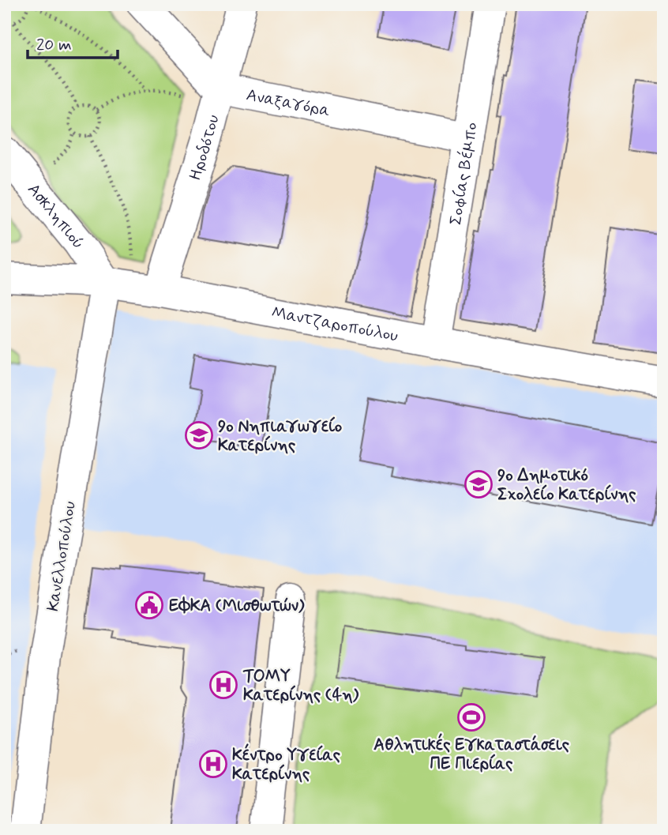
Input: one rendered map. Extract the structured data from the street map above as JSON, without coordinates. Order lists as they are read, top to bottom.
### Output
{
  "streets": {
    "street": [
      "Αναξαγόρα",
      "Ηροδότου",
      "Σοφίας Βέμπο",
      "Ασκληπιού",
      "Μαντζαροπούλου",
      "Κανελλοπούλου"
    ]
  },
  "crossings": [
    ["Αναξαγόρα", "Ηροδότου"],
    ["Αναξαγόρα", "Σοφίας Βέμπο"],
    ["Ηροδότου", "Μαντζαροπούλου"],
    ["Σοφίας Βέμπο", "Μαντζαροπούλου"],
    ["Ασκληπιού", "Μαντζαροπούλου"],
    ["Ασκληπιού", "Κανελλοπούλου"],
    ["Μαντζαροπούλου", "Κανελλοπούλου"]
  ],
  "places": {
    "school or university": ["9ο Νηπιαγωγείο Κατερίνης", "9ο Δημοτικό Σχολείο Κατερίνης"],
    "public building": ["ΕΦΚΑ (Mισθωτών)"],
    "hospital": ["ΤΟΜΥ Κατερίνης (4η)", "Κέντρο Υγείας Κατερίνης"],
    "sports": ["Αθλητικές Εγκαταστάσεις ΠΕ Πιερίας"]
  },
  "scale_bar": "20 m"
}
